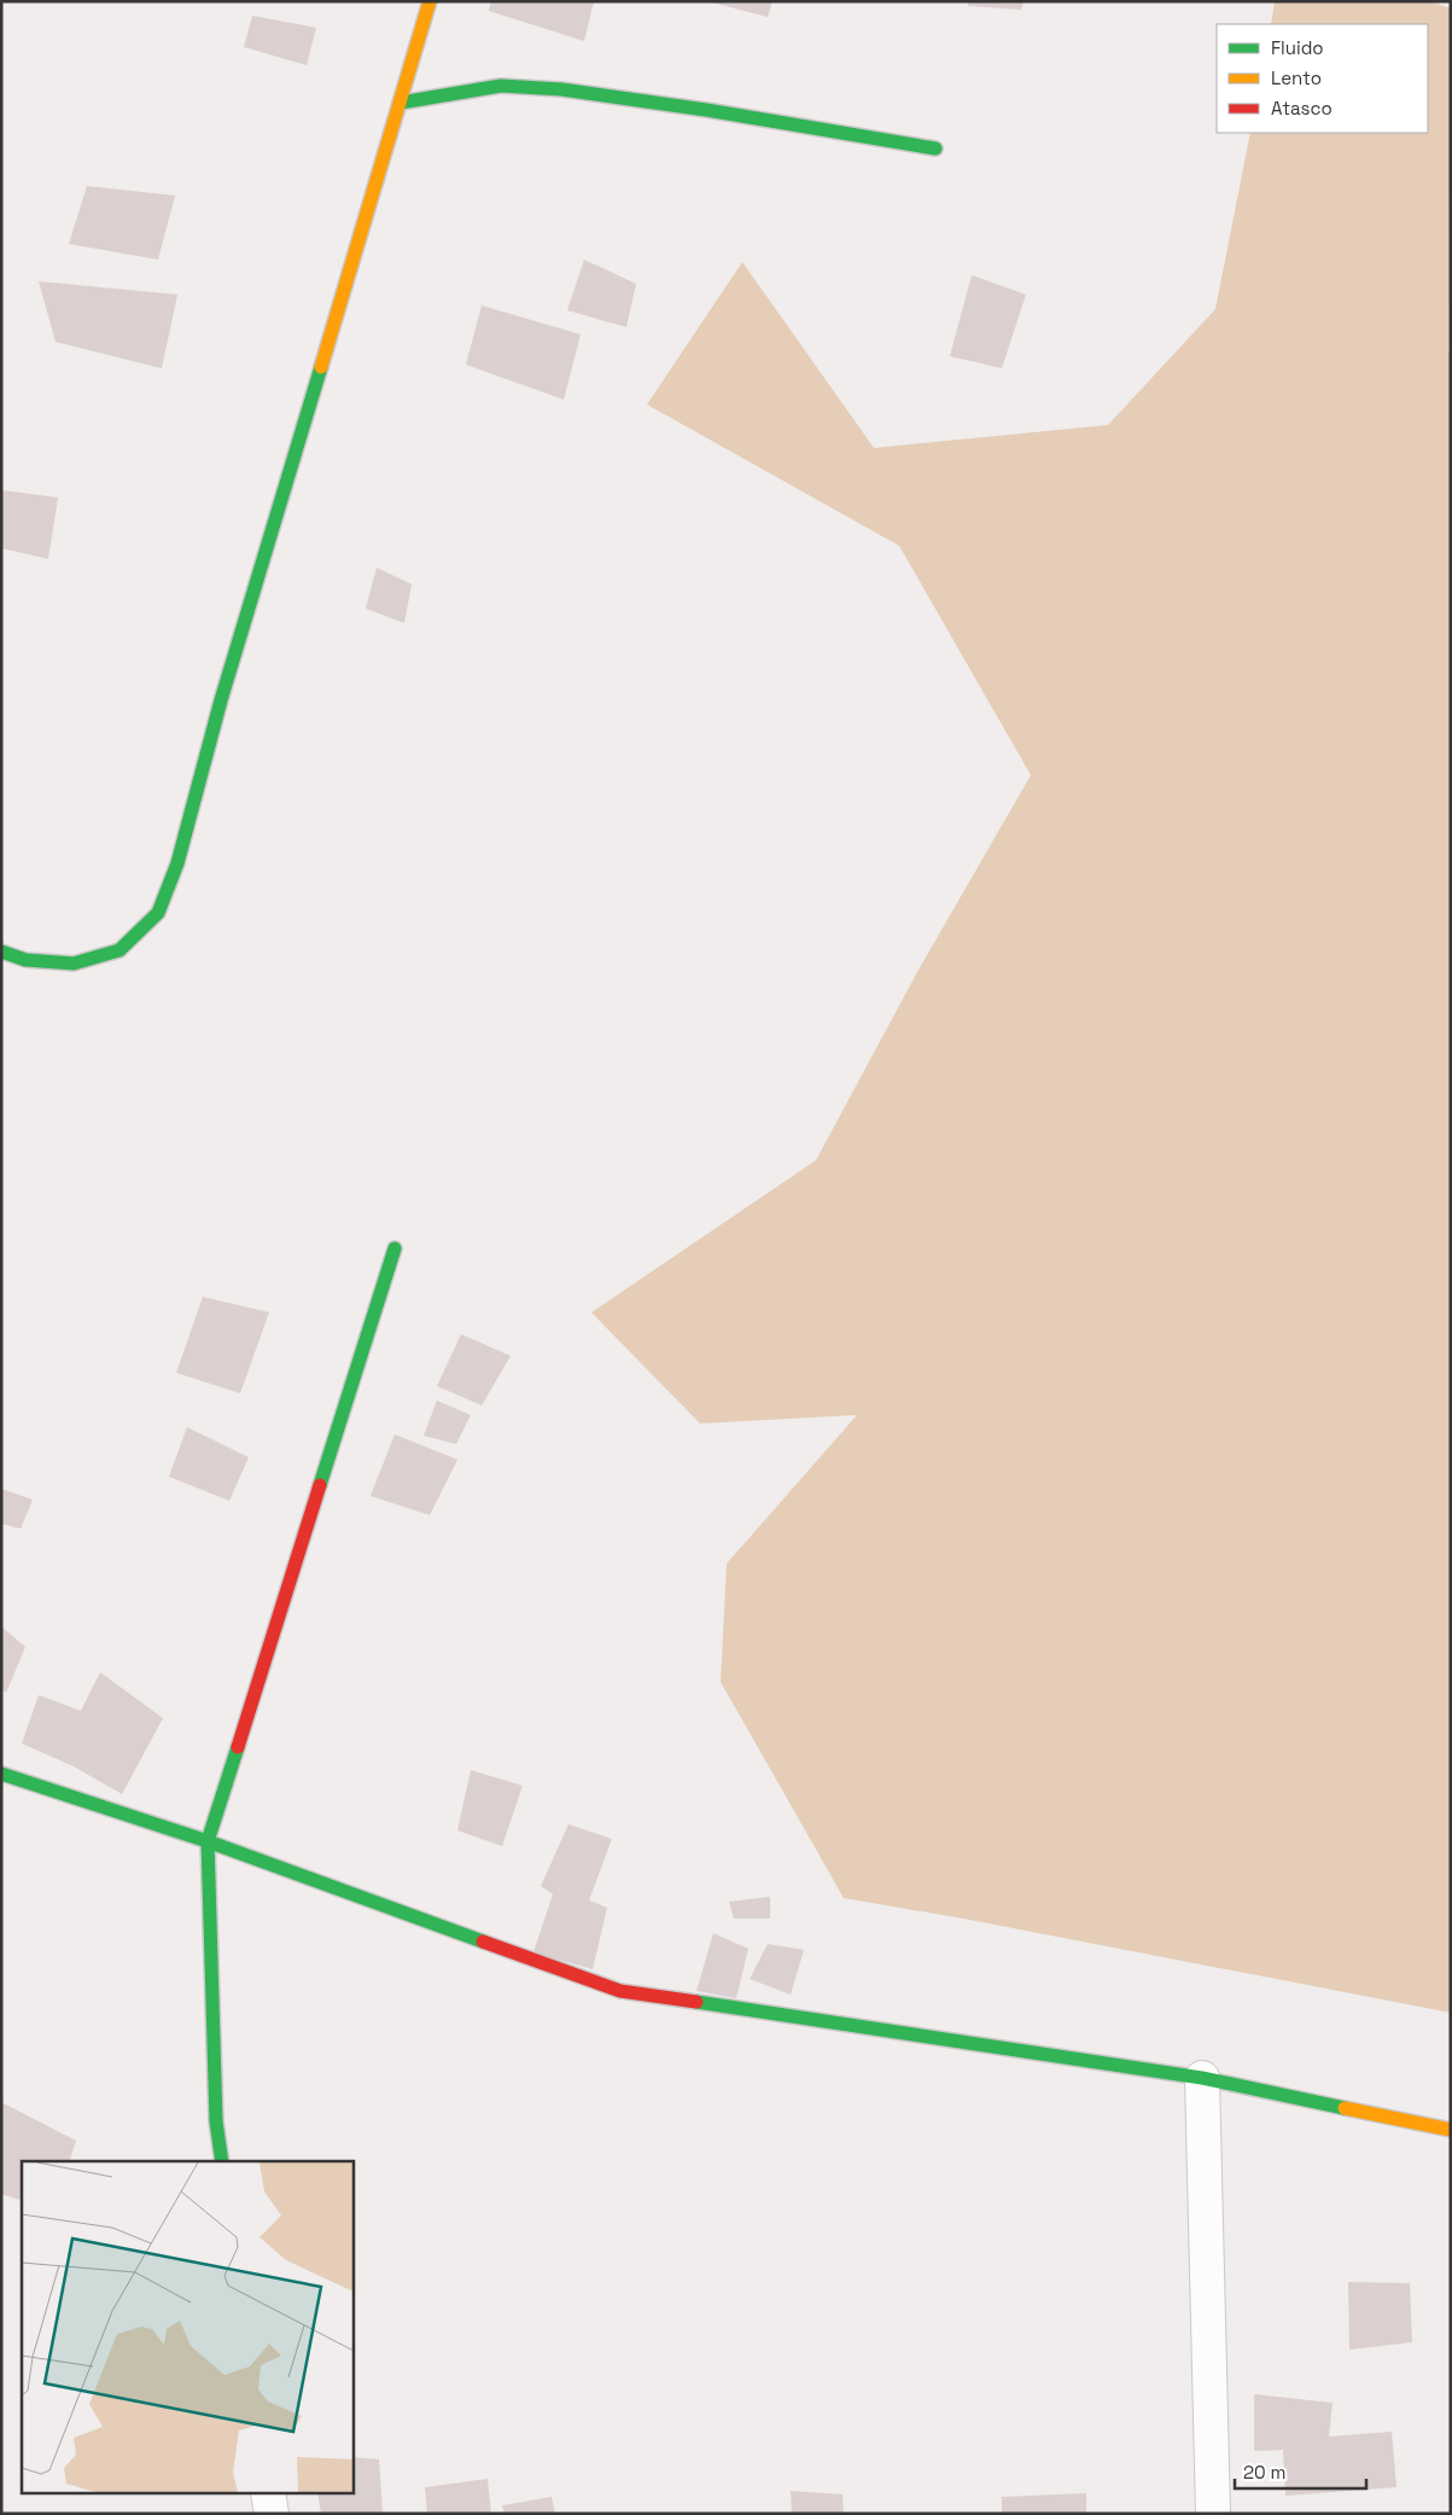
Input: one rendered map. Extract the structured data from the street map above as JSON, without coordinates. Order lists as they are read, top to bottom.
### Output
{
  "legend": ["Fluido", "Lento", "Atasco"],
  "scale_bar": "20 m"
}
